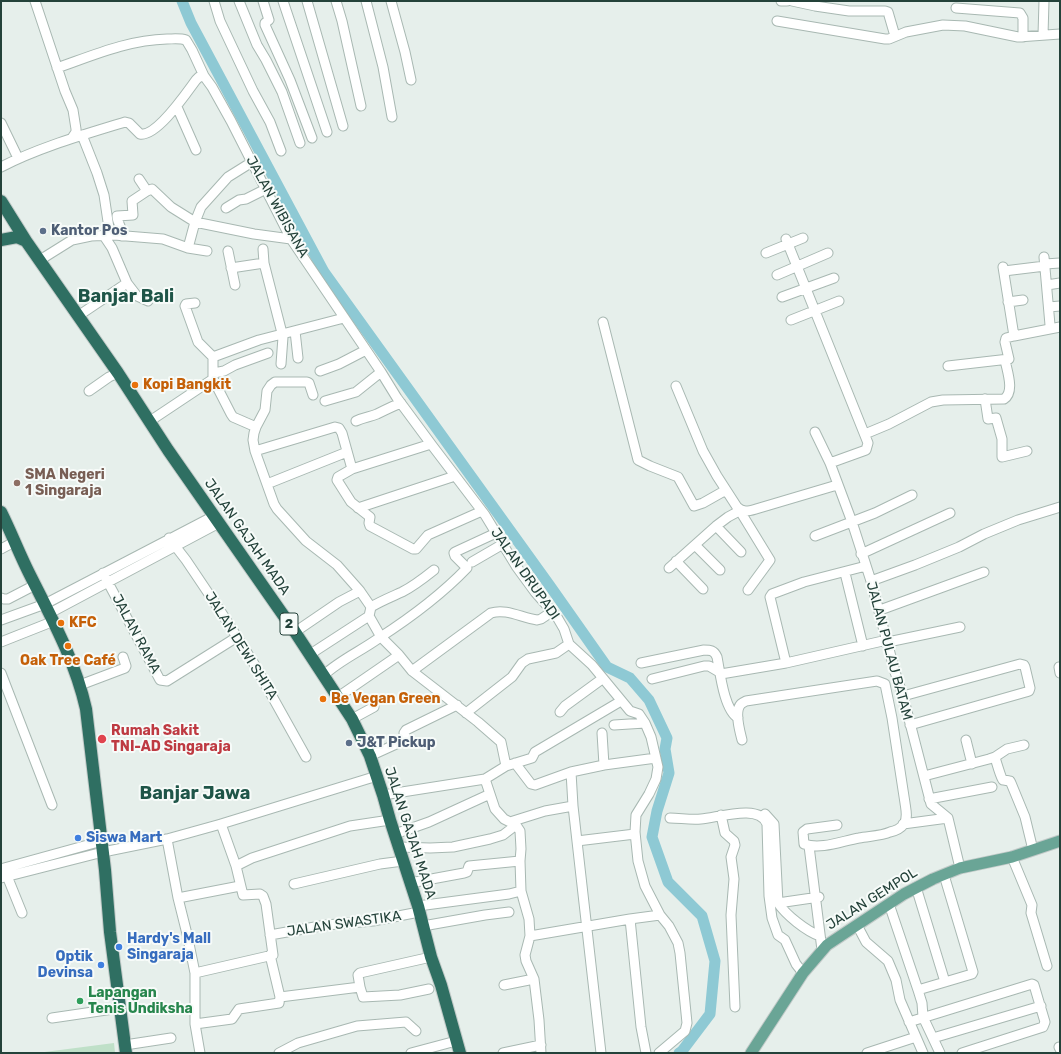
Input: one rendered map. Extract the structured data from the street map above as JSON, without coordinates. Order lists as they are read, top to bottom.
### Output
{
  "streets": {
    "highway": ["JALAN GAJAH MADA", "2"],
    "main road": ["JALAN GEMPOL"],
    "street": [
      "JALAN WIBISANA",
      "JALAN DRUPADI",
      "JALAN RAMA",
      "JALAN DEWI SHITA",
      "JALAN PULAU BATAM",
      "JALAN SWASTIKA"
    ]
  },
  "crossings": [
    ["JALAN WIBISANA", "JALAN DRUPADI"],
    ["JALAN GAJAH MADA", "2"],
    ["JALAN GAJAH MADA", "JALAN SWASTIKA"],
    ["JALAN RAMA", "JALAN DEWI SHITA"]
  ],
  "districts": ["Banjar Bali", "Banjar Jawa"],
  "places": [
    "Kantor Pos",
    "Kopi Bangkit",
    "SMA Negeri 1 Singaraja",
    "KFC",
    "Oak Tree Café",
    "Be Vegan Green",
    "Rumah Sakit TNI-AD Singaraja",
    "J&T Pickup",
    "Siswa Mart",
    "Hardy's Mall Singaraja",
    "Optik Devinsa",
    "Lapangan Tenis Undiksha"
  ]
}
